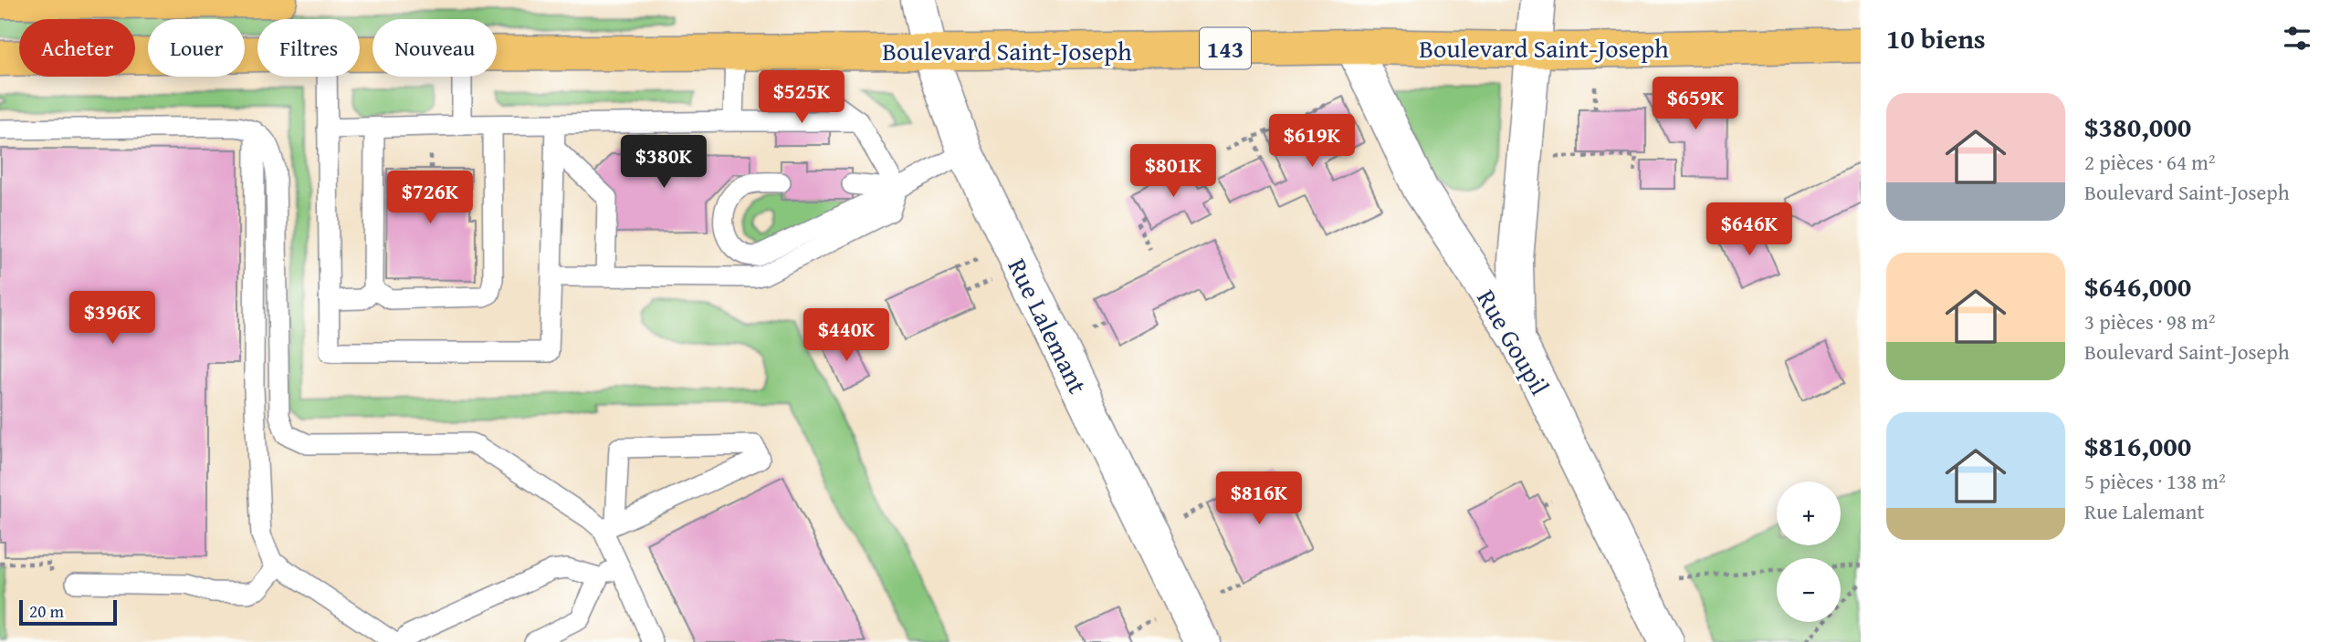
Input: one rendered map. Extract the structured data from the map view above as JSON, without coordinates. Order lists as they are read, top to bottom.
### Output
{
  "streets": {
    "main road": ["Boulevard Saint-Joseph", "143"],
    "street": ["Rue Lalemant", "Rue Goupil"]
  },
  "crossings": [
    ["Boulevard Saint-Joseph", "Rue Lalemant"],
    ["Boulevard Saint-Joseph", "Rue Goupil"]
  ],
  "scale_bar": "20 m",
  "page": {
    "heading": "10 biens",
    "chip": [
      "Acheter",
      "Louer",
      "Filtres",
      "Nouveau"
    ],
    "price": [
      "$525K",
      "$659K",
      "$619K",
      "$380K",
      "$801K",
      "$726K",
      "$646K",
      "$396K",
      "$440K",
      "$816K"
    ],
    "list": [
      {
        "name": "$380,000",
        "note": "2 pièces · 64 m² · Boulevard Saint-Joseph"
      },
      {
        "name": "$646,000",
        "note": "3 pièces · 98 m² · Boulevard Saint-Joseph"
      },
      {
        "name": "$816,000",
        "note": "5 pièces · 138 m² · Rue Lalemant"
      }
    ],
    "map_buttons": ["+", "−"],
    "scale": "20 m"
  }
}
